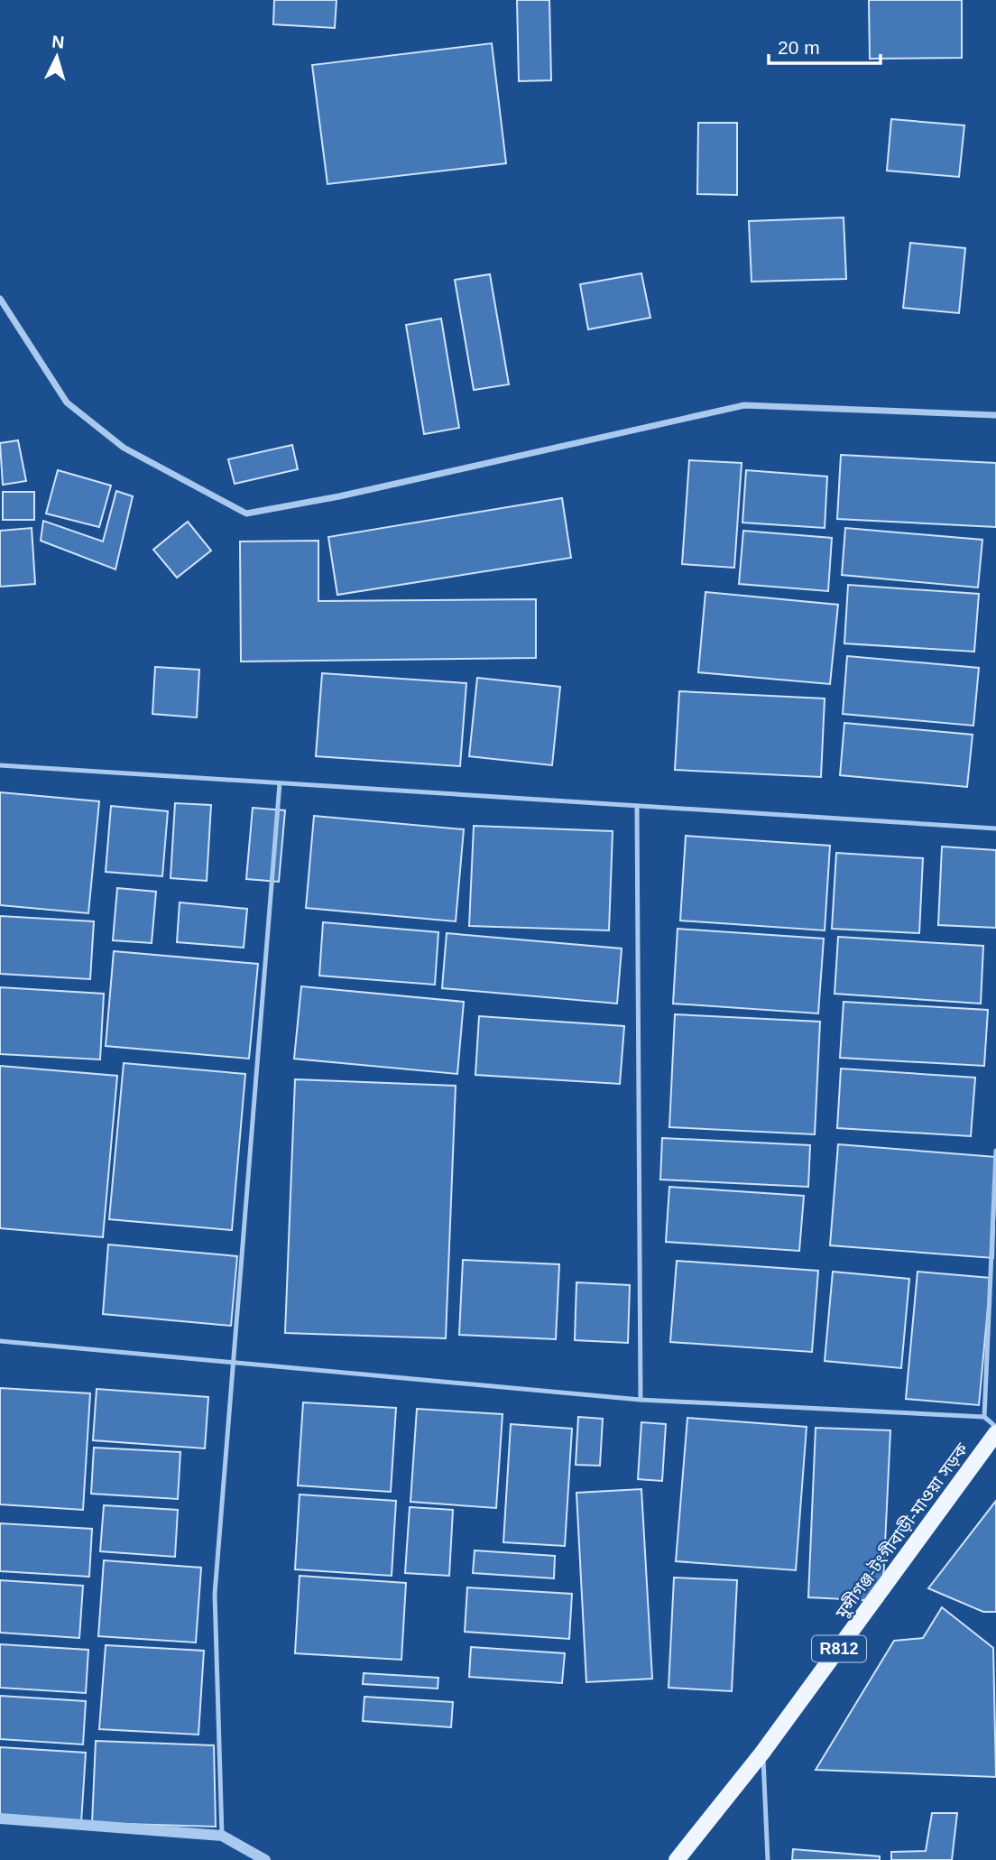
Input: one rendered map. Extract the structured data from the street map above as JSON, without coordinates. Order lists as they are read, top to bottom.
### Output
{
  "streets": {
    "main road": ["মুন্সীগঞ্জ-টংগীবাড়ী-মাওয়া সড়ক", "R812"]
  },
  "scale_bar": "20 m",
  "north": "top"
}
